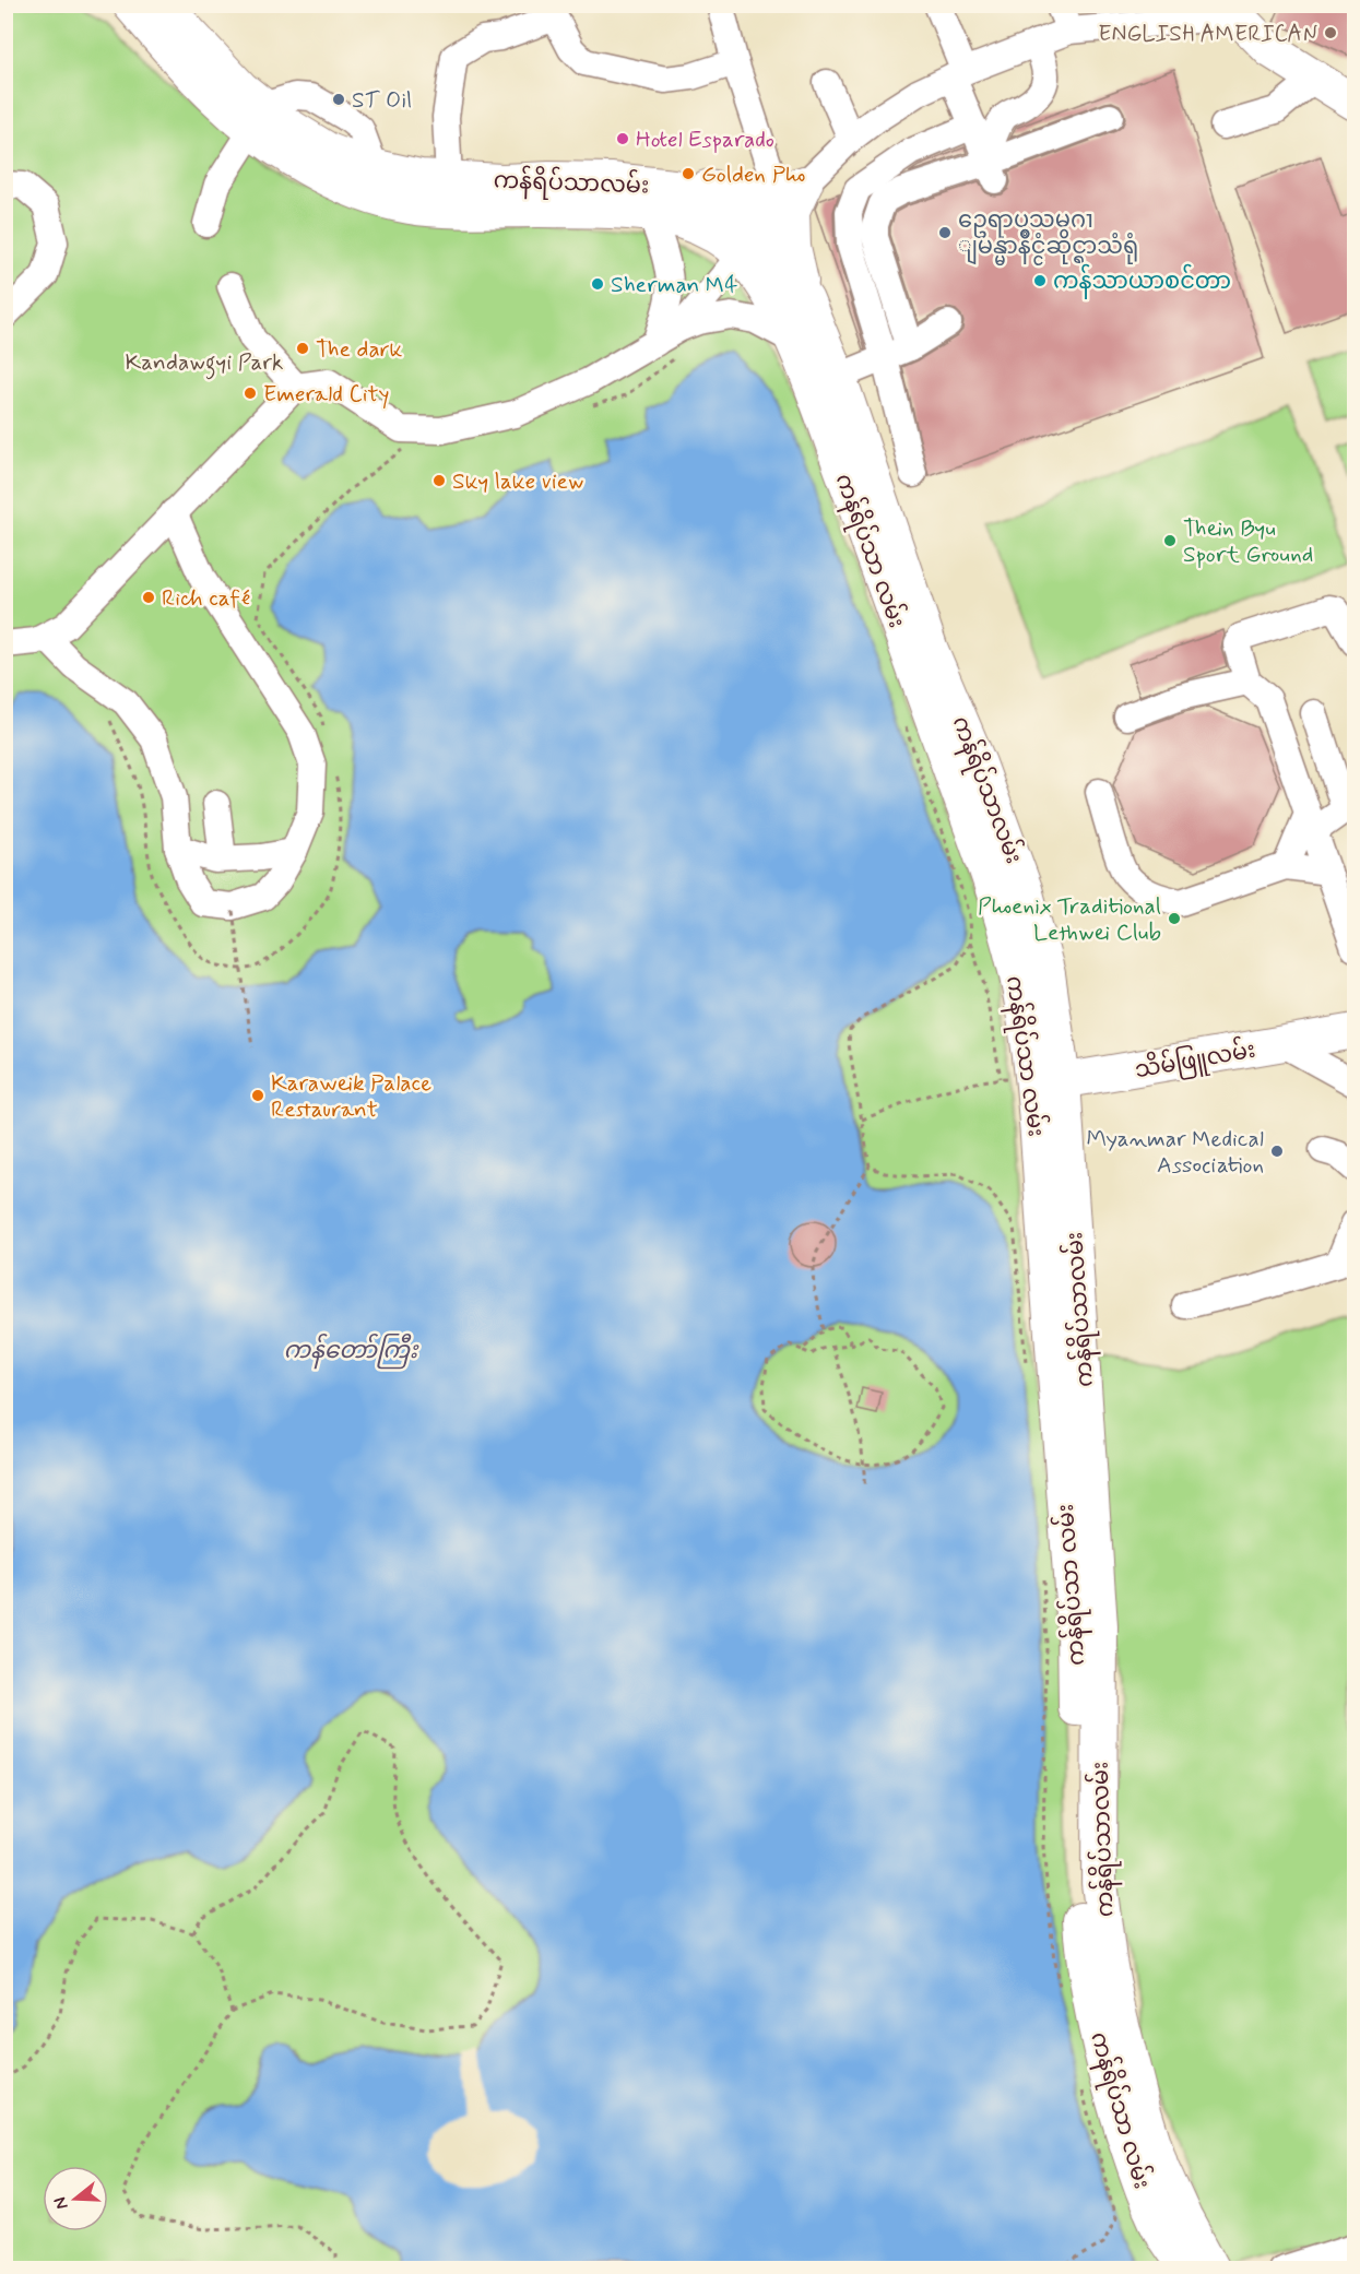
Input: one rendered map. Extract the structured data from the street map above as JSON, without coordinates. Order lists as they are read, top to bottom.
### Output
{
  "streets": {
    "main road": ["ကန်ရိပ်သာလမ်း", "ကန်ရိပ်သာ လမ်း", "သိမ်ဖြူလမ်း"]
  },
  "crossings": [
    ["ကန်ရိပ်သာလမ်း", "ကန်ရိပ်သာ လမ်း"],
    ["ကန်ရိပ်သာလမ်း", "သိမ်ဖြူလမ်း"],
    ["ကန်ရိပ်သာ လမ်း", "သိမ်ဖြူလမ်း"]
  ],
  "water": ["ကန်တော်ကြီး"],
  "parks": ["Kandawgyi Park"],
  "places": [
    "ENGLISH AMERICAN",
    "ST Oil",
    "Hotel Esparado",
    "Golden Pho",
    "ဥေရာပသမဂၢ ျမန္မာနိဳင္ငံဆိုင္ရာသံရုံ",
    "ကန်သာယာစင်တာ",
    "Sherman M4",
    "The dark",
    "Emerald City",
    "Sky lake view",
    "Thein Byu Sport Ground",
    "Rich café",
    "Phoenix Traditional Lethwei Club",
    "Karaweik Palace Restaurant",
    "Myanmar Medical Association"
  ],
  "north": "left"
}
